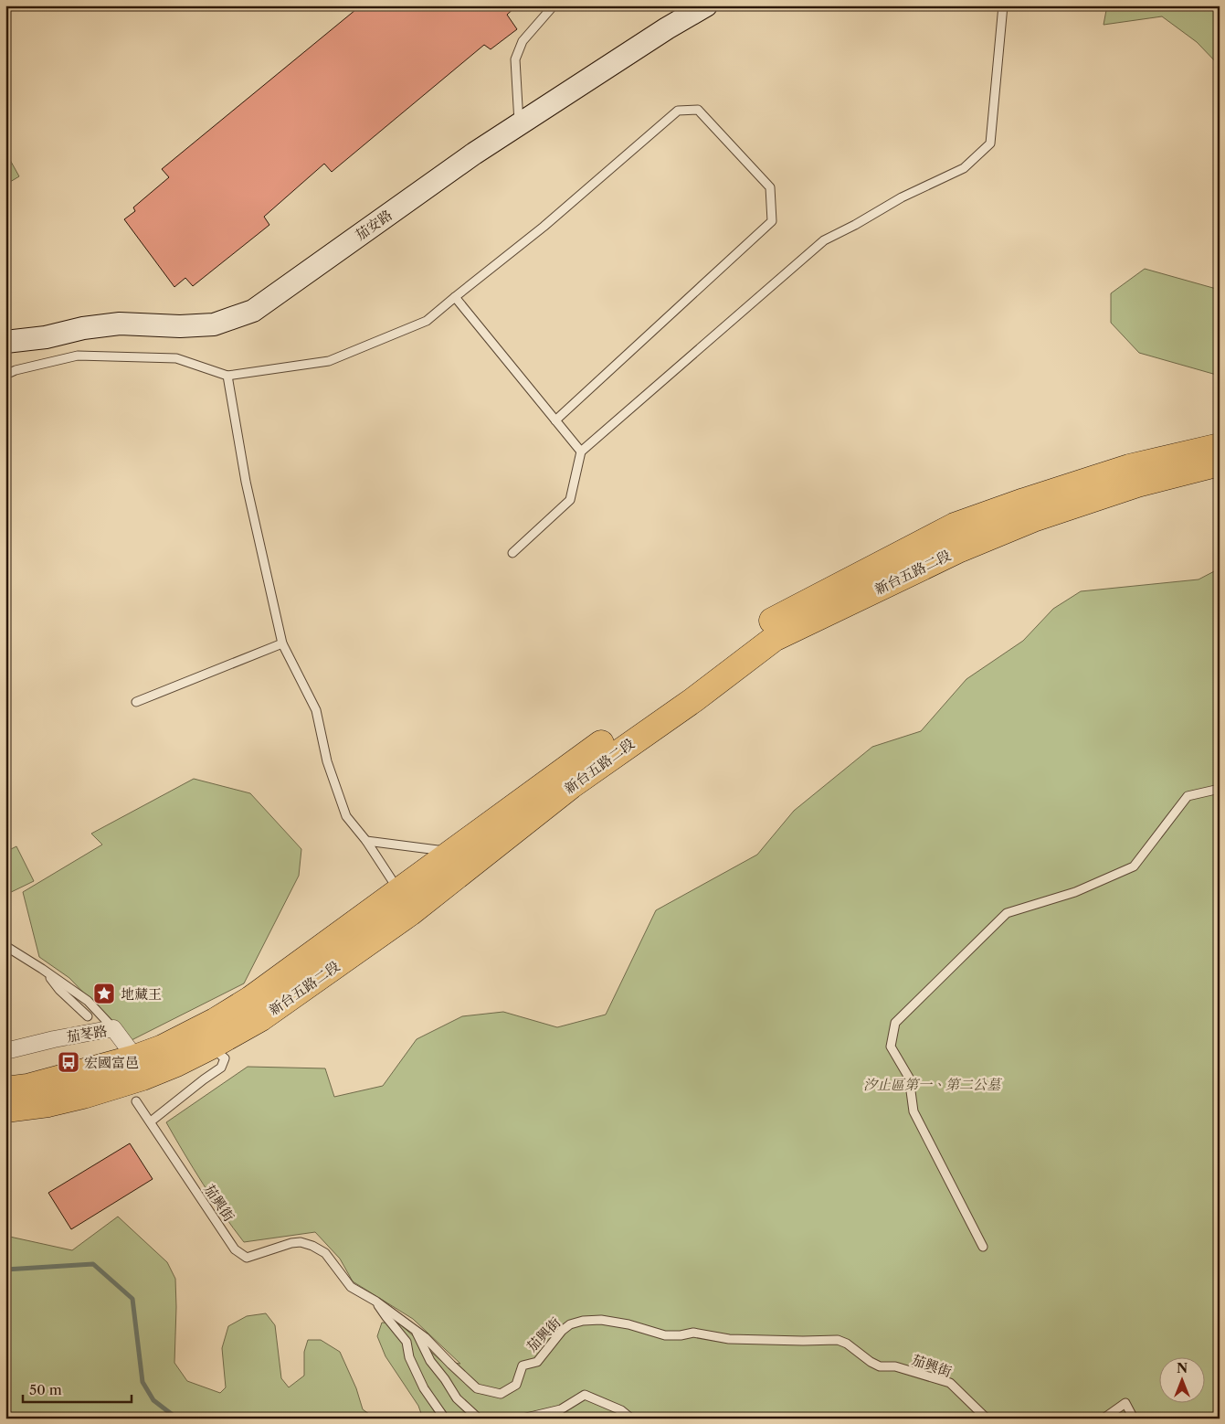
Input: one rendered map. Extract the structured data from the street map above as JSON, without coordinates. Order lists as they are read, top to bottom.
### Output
{
  "streets": {
    "main road": ["新台五路二段"],
    "street": ["茄安路", "茄苳路"],
    "lane": ["茄興街"]
  },
  "crossings": [
    ["新台五路二段", "茄苳路"]
  ],
  "parks": ["汐止區第一、第二公墓"],
  "places": {
    "place": ["地藏王"],
    "bus stop": ["宏國富邑"]
  },
  "scale_bar": "50 m",
  "north": "top"
}
